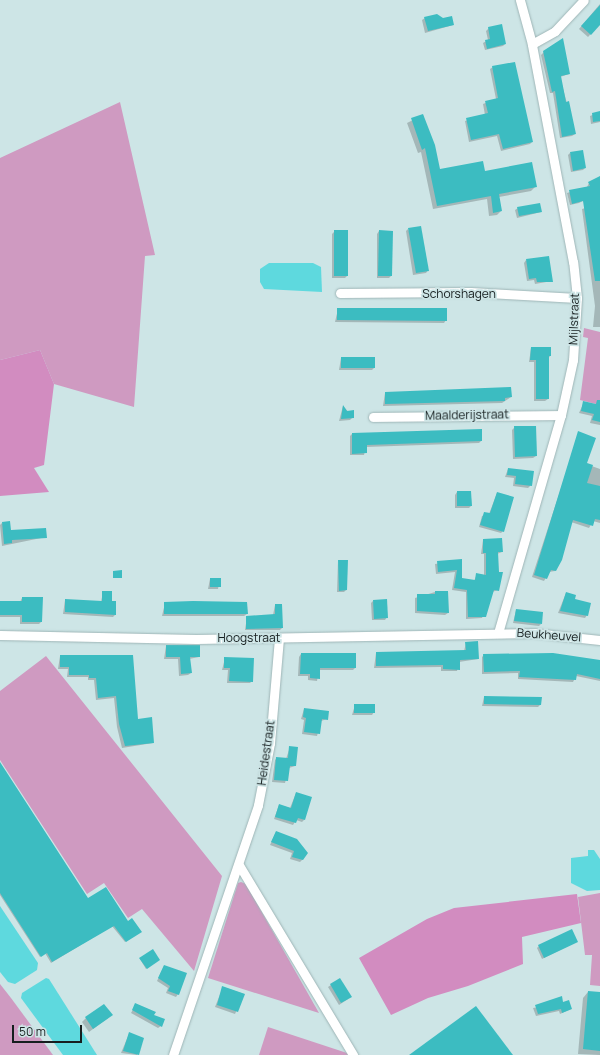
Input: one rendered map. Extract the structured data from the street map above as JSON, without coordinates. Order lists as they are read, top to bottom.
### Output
{
  "streets": {
    "street": [
      "Schorshagen",
      "Mijlstraat",
      "Maalderijstraat",
      "Beukheuvel",
      "Hoogstraat",
      "Heidestraat"
    ]
  },
  "crossings": [
    ["Schorshagen", "Mijlstraat"],
    ["Mijlstraat", "Maalderijstraat"],
    ["Mijlstraat", "Beukheuvel"],
    ["Mijlstraat", "Hoogstraat"],
    ["Beukheuvel", "Hoogstraat"],
    ["Hoogstraat", "Heidestraat"]
  ],
  "scale_bar": "50 m"
}
